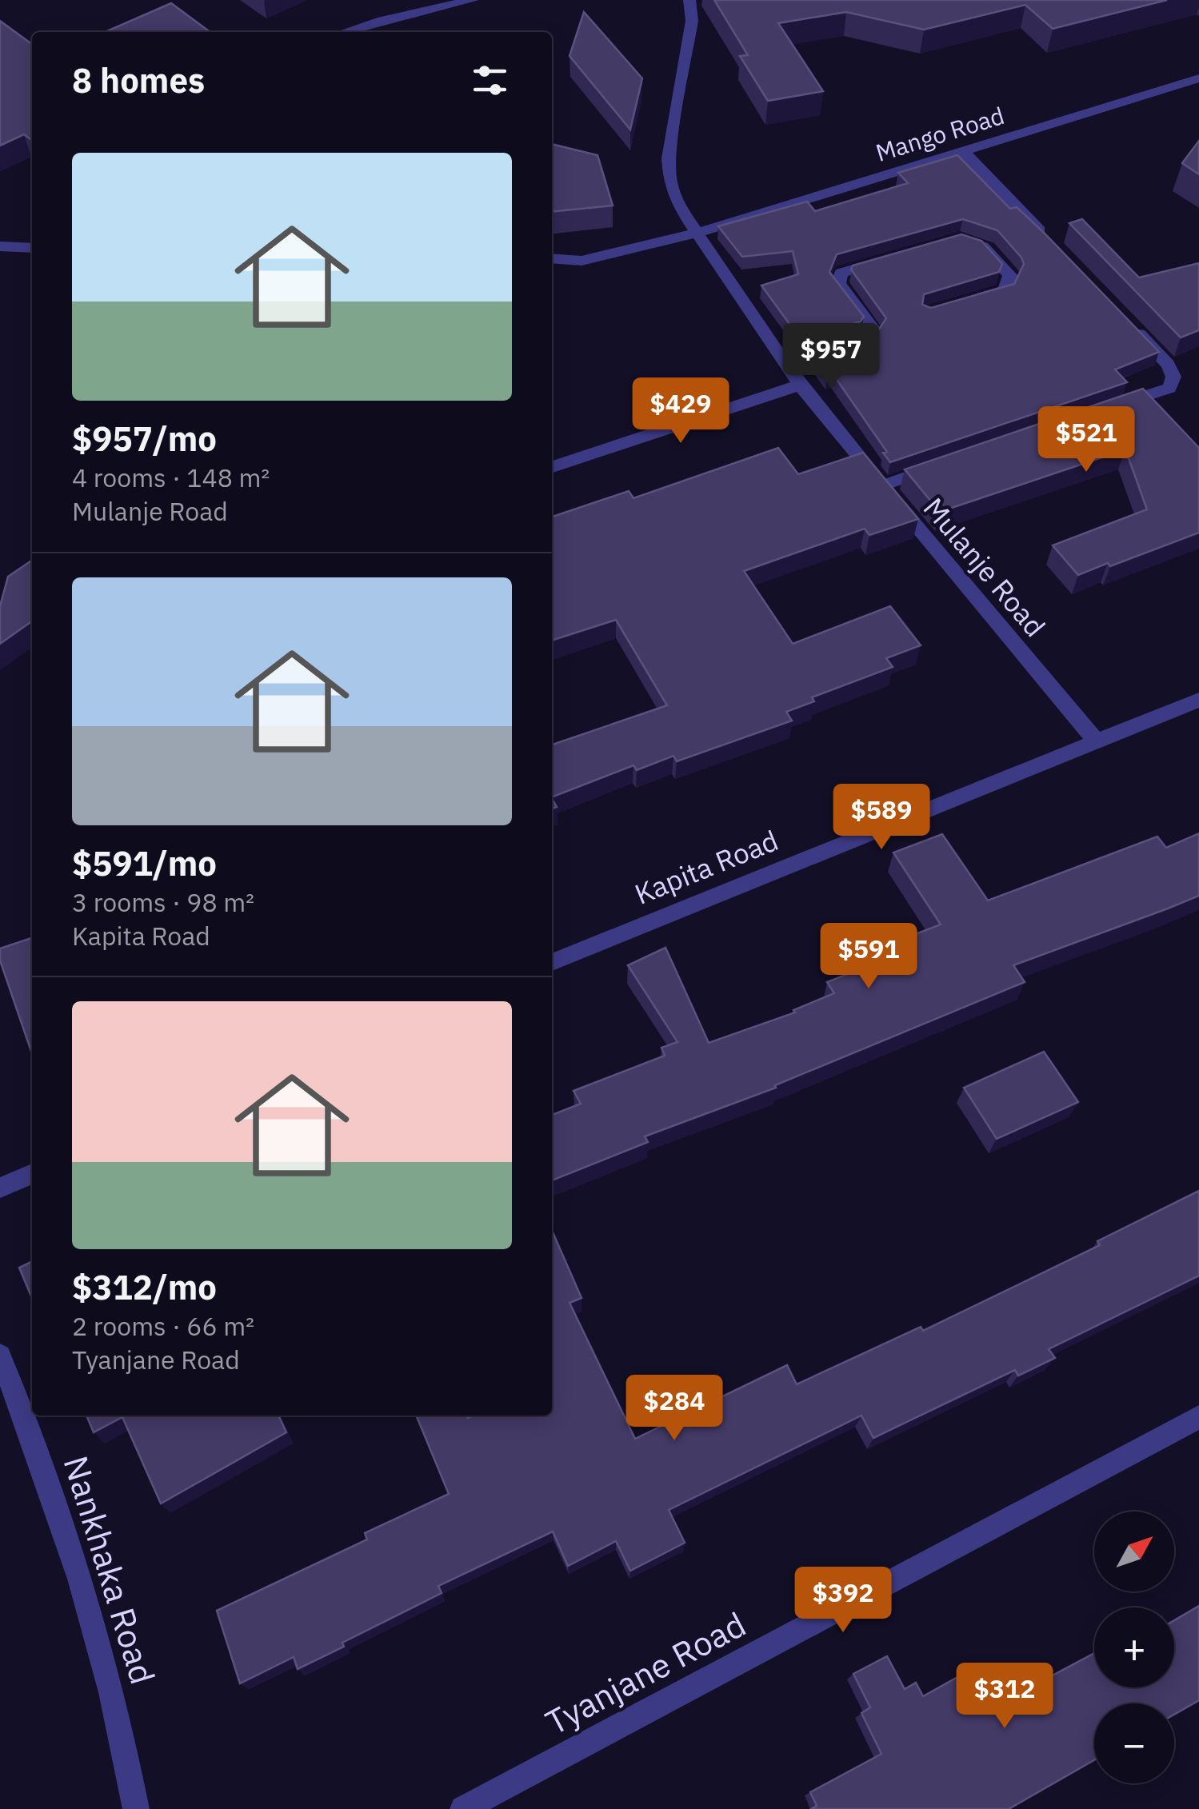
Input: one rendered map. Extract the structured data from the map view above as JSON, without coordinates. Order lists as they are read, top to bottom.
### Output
{
  "streets": {
    "street": [
      "Mango Road",
      "Mulanje Road",
      "Kapita Road",
      "Nankhaka Road",
      "Tyanjane Road"
    ]
  },
  "crossings": [
    ["Mango Road", "Mulanje Road"],
    ["Mulanje Road", "Kapita Road"]
  ],
  "north": "top right",
  "page": {
    "heading": "8 homes",
    "list": [
      {
        "name": "$957/mo",
        "note": "4 rooms · 148 m² · Mulanje Road"
      },
      {
        "name": "$591/mo",
        "note": "3 rooms · 98 m² · Kapita Road"
      },
      {
        "name": "$312/mo",
        "note": "2 rooms · 66 m² · Tyanjane Road"
      }
    ],
    "price": [
      "$957",
      "$429",
      "$521",
      "$589",
      "$591",
      "$284",
      "$392",
      "$312"
    ],
    "map_buttons": ["+", "−"]
  }
}
